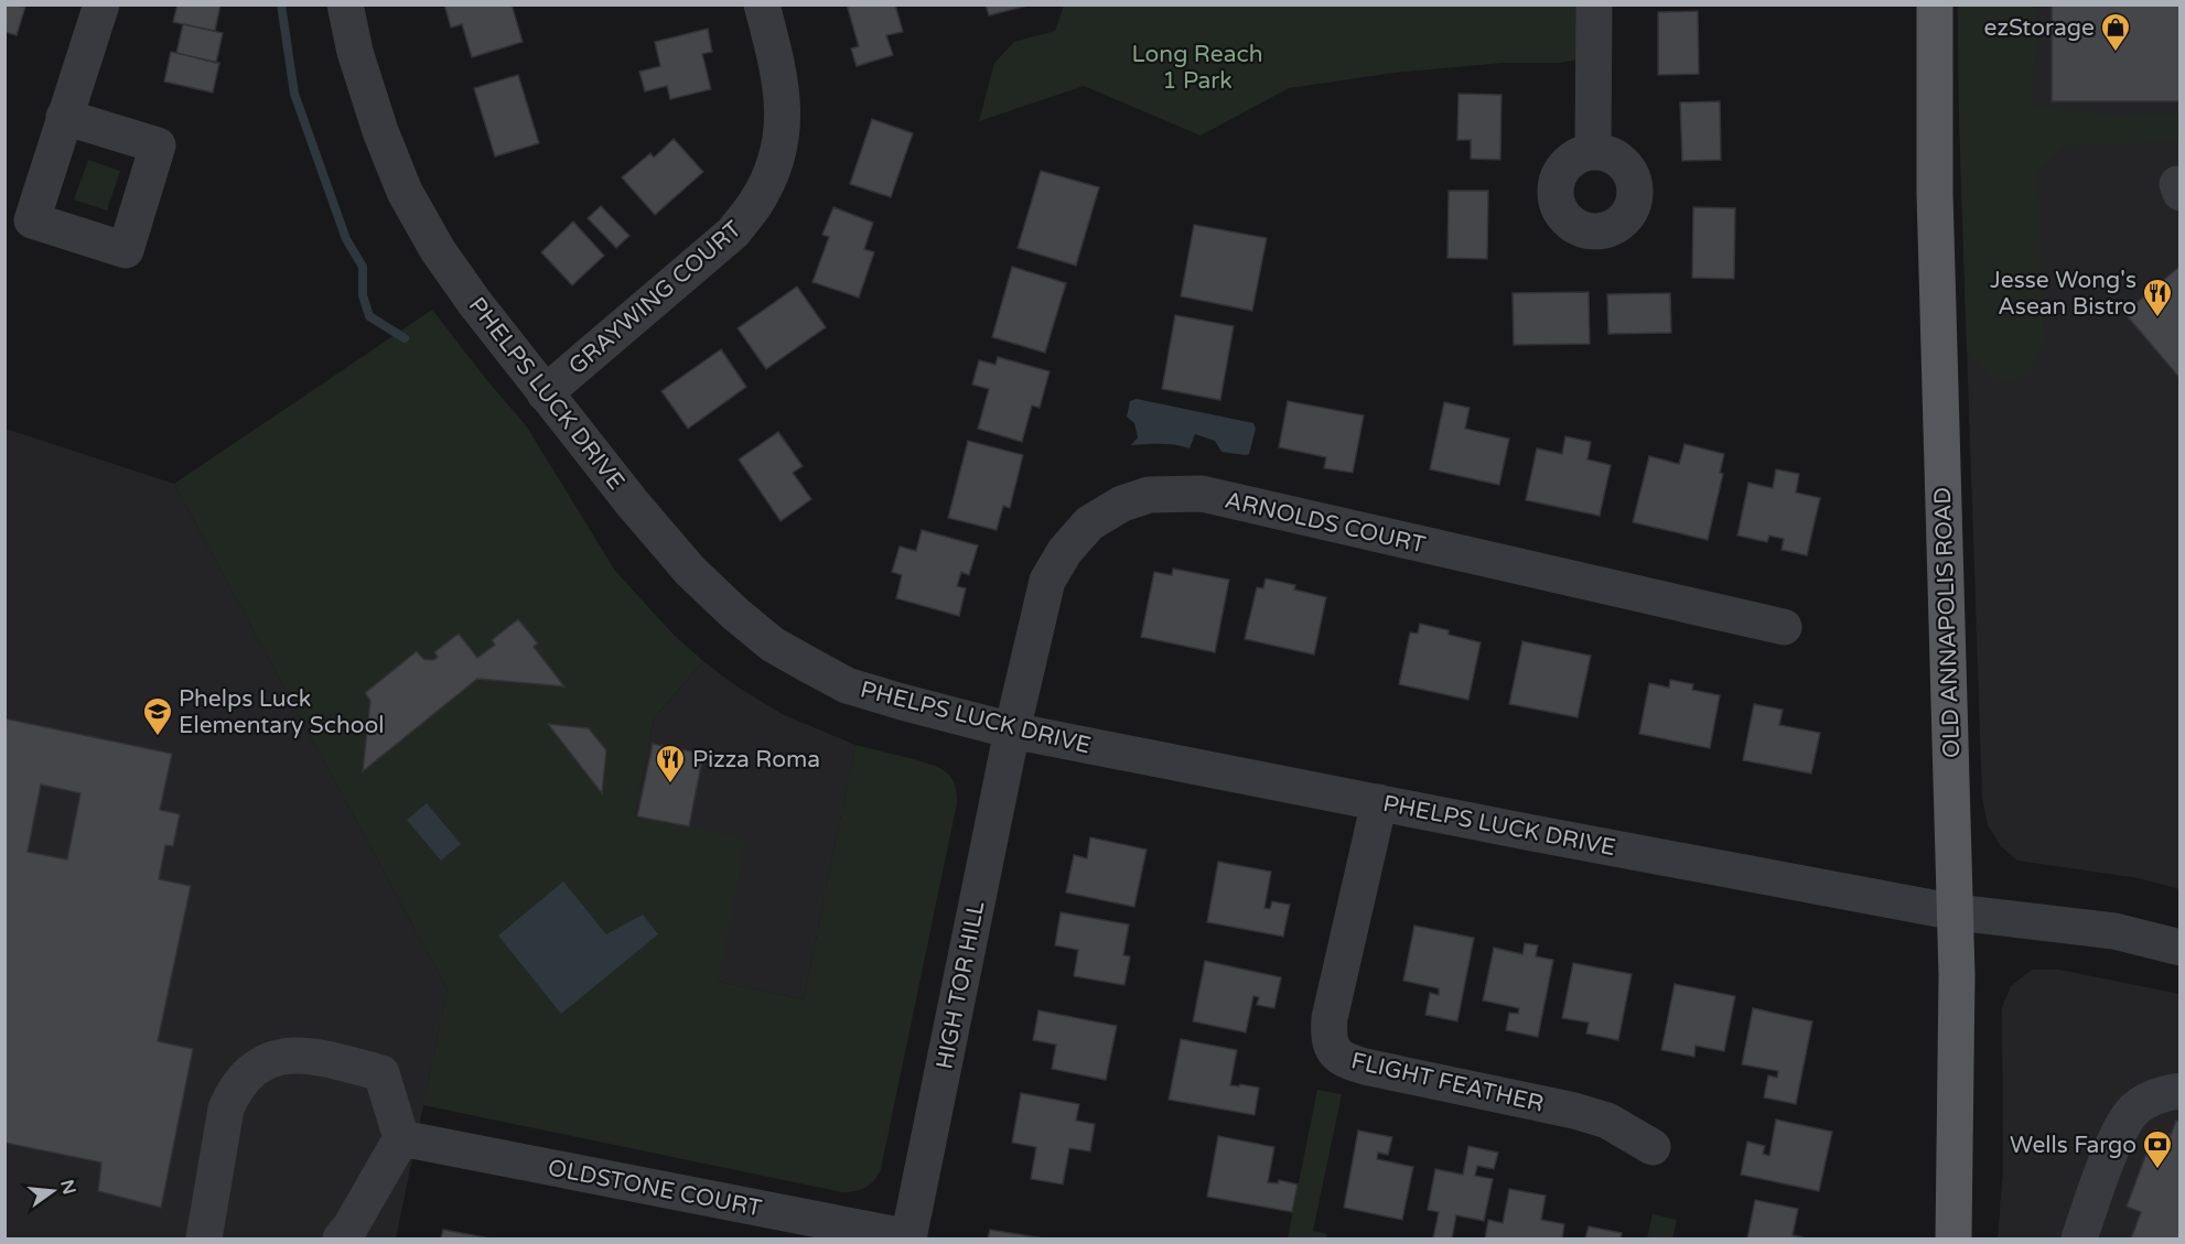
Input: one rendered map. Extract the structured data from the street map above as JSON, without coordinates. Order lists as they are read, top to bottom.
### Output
{
  "streets": {
    "main road": ["OLD ANNAPOLIS ROAD"],
    "street": [
      "GRAYWING COURT",
      "PHELPS LUCK DRIVE",
      "ARNOLDS COURT",
      "HIGH TOR HILL",
      "FLIGHT FEATHER",
      "OLDSTONE COURT"
    ]
  },
  "crossings": [
    ["GRAYWING COURT", "PHELPS LUCK DRIVE"],
    ["PHELPS LUCK DRIVE", "ARNOLDS COURT"],
    ["PHELPS LUCK DRIVE", "OLD ANNAPOLIS ROAD"],
    ["PHELPS LUCK DRIVE", "HIGH TOR HILL"],
    ["PHELPS LUCK DRIVE", "FLIGHT FEATHER"],
    ["ARNOLDS COURT", "HIGH TOR HILL"],
    ["HIGH TOR HILL", "OLDSTONE COURT"]
  ],
  "parks": ["Long Reach 1 Park"],
  "places": {
    "shop": ["ezStorage"],
    "restaurant": ["Jesse Wong's Asean Bistro", "Pizza Roma"],
    "school or university": ["Phelps Luck Elementary School"],
    "bank": ["Wells Fargo"]
  },
  "north": "right"
}
